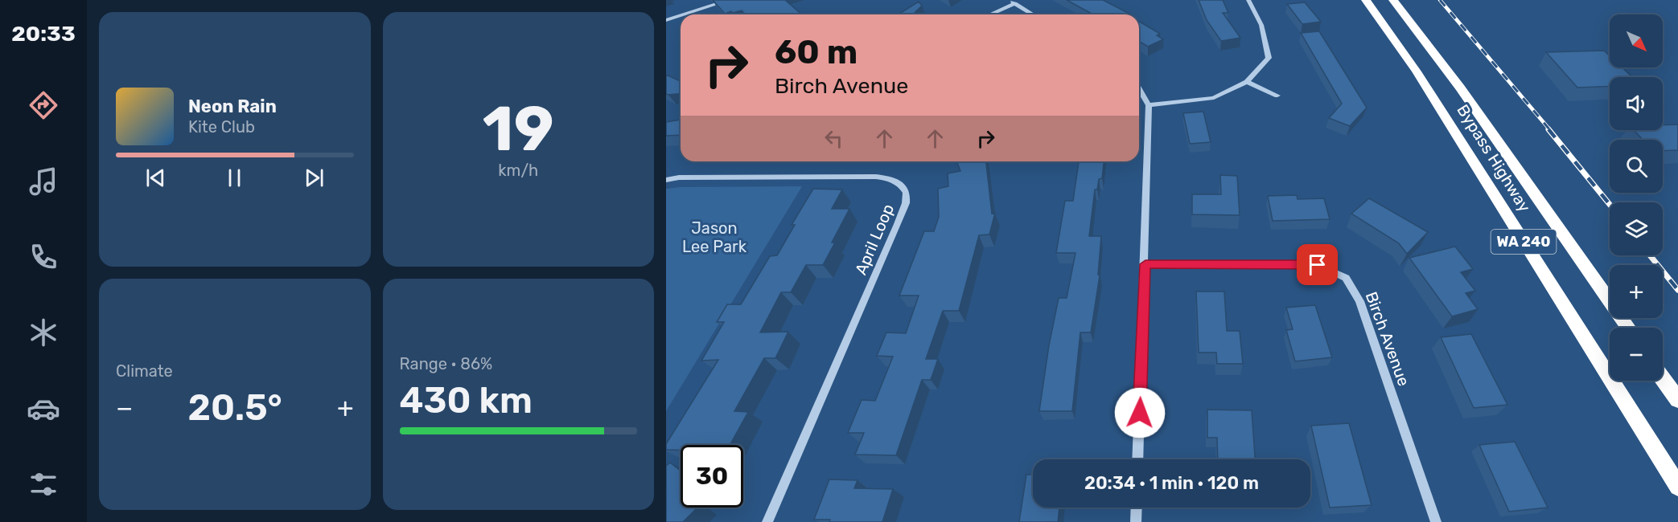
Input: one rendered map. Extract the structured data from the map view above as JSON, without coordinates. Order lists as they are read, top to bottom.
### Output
{
  "streets": {
    "highway": ["Bypass Highway", "WA 240"],
    "street": ["April Loop", "Birch Avenue"]
  },
  "parks": ["Jason Lee Park"],
  "north": "bottom right",
  "page": {
    "tabs": "20:33",
    "tile": [
      ["19", "km/h"],
      "Climate",
      ["Range · 86%", "430 km"]
    ],
    "map_buttons": ["+", "−"],
    "turn": ["60 m", "Birch Avenue"],
    "song": ["Neon Rain", "Kite Club"],
    "heat": ["−", "20.5°", "+"],
    "limit": "30",
    "trip": "20:34 · 1 min · 120 m"
  }
}
